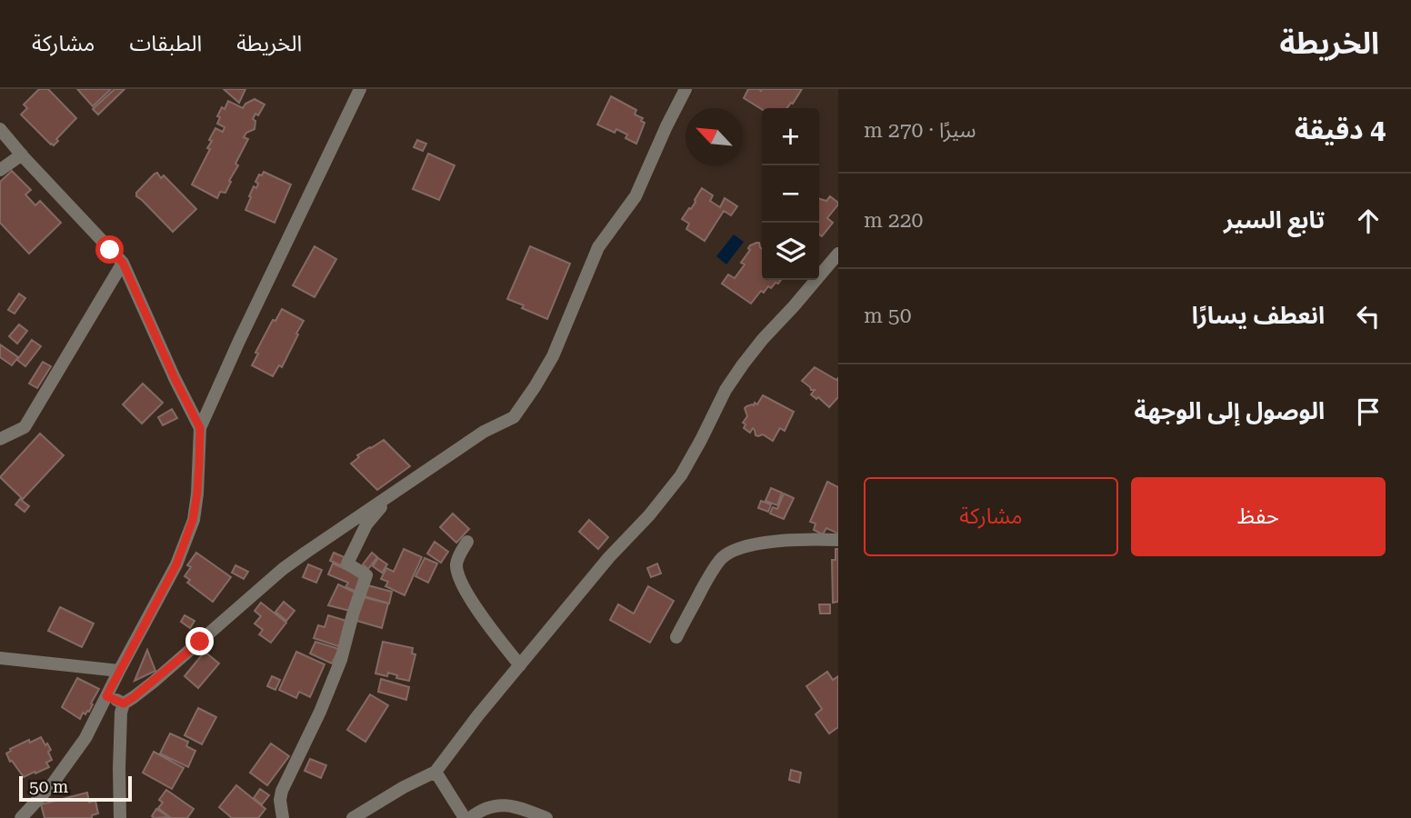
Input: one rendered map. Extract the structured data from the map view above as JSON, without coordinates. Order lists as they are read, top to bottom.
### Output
{
  "scale_bar": "50 m",
  "north": "top left",
  "page": {
    "header": "الخريطة",
    "nav": ["الخريطة", "الطبقات", "مشاركة"],
    "heading": ["4 دقيقة", "سيرًا · 270 m"],
    "map_buttons": ["+", "−"],
    "list": [
      ["تابع السير", "220 m"],
      ["انعطف يسارًا", "50 m"],
      "الوصول إلى الوجهة"
    ],
    "buttons": ["حفظ", "مشاركة"],
    "scale": "50 m"
  }
}
